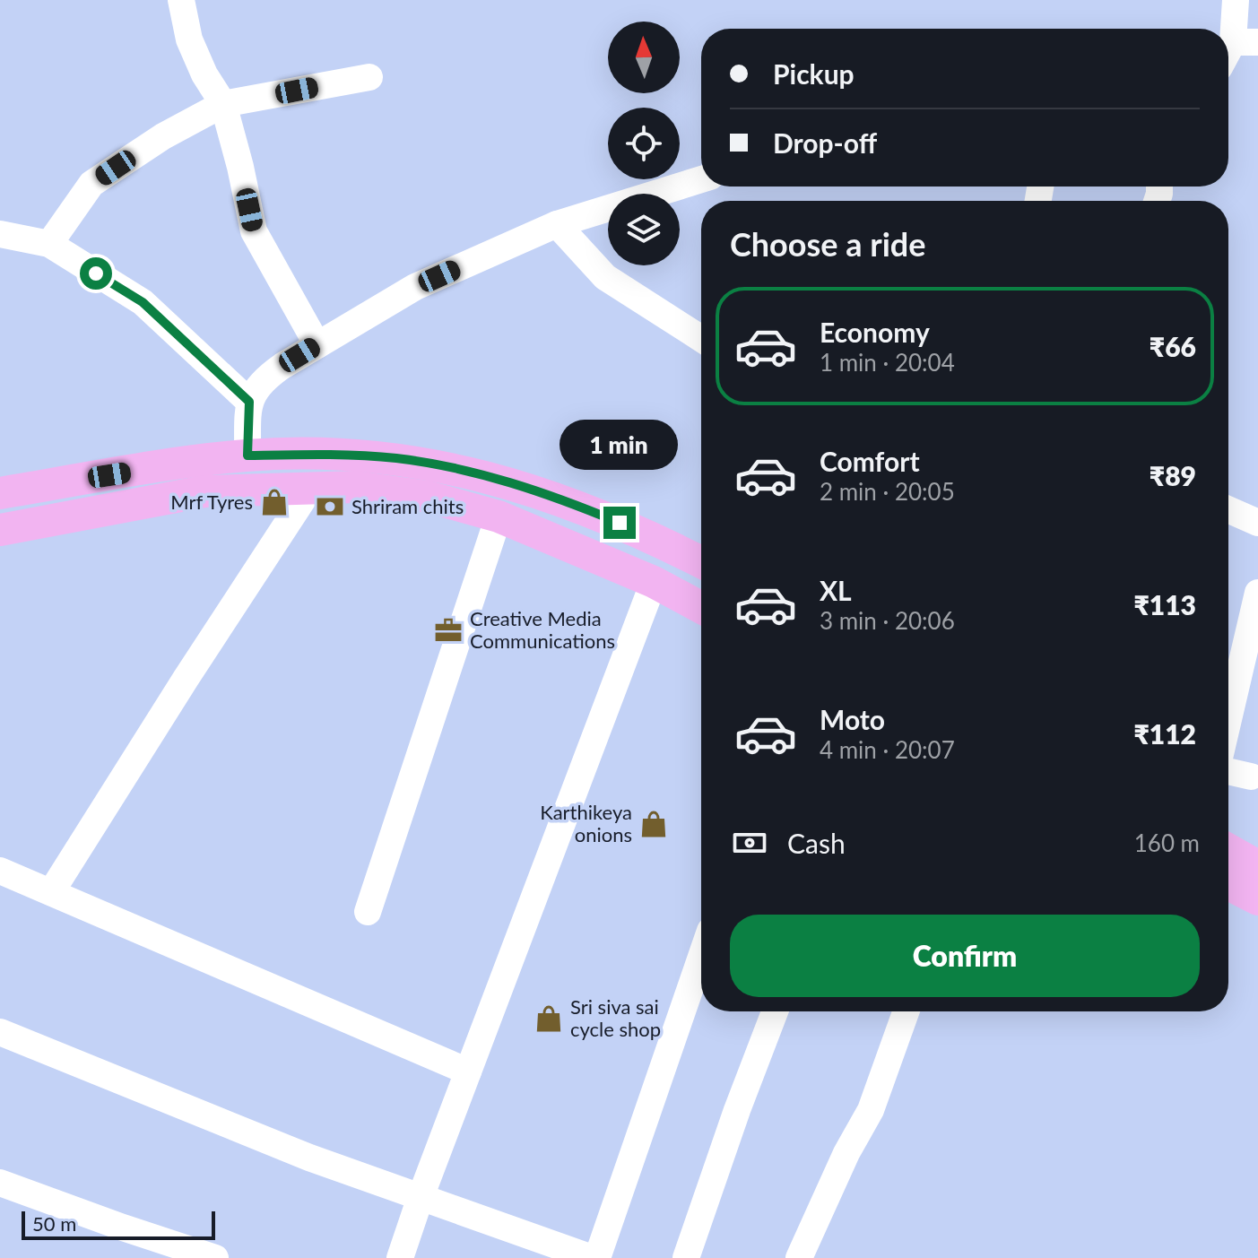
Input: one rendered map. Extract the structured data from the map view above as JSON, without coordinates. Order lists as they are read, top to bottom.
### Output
{
  "places": {
    "shop": ["Mrf Tyres", "Karthikeya onions", "Sri siva sai cycle shop"],
    "bank": ["Shriram chits"],
    "office": ["Creative Media Communications"]
  },
  "scale_bar": "50 m",
  "north": "top",
  "page": {
    "banner": ["Pickup", "Drop-off"],
    "heading": "Choose a ride",
    "list": [
      {
        "name": "Economy",
        "note": "1 min · 20:04",
        "value": "₹66"
      },
      {
        "name": "Comfort",
        "note": "2 min · 20:05",
        "value": "₹89"
      },
      {
        "name": "XL",
        "note": "3 min · 20:06",
        "value": "₹113"
      },
      {
        "name": "Moto",
        "note": "4 min · 20:07",
        "value": "₹112"
      }
    ],
    "bubble": "1 min",
    "pay": ["Cash", "160 m"],
    "buttons": "Confirm",
    "scale": "50 m"
  }
}
